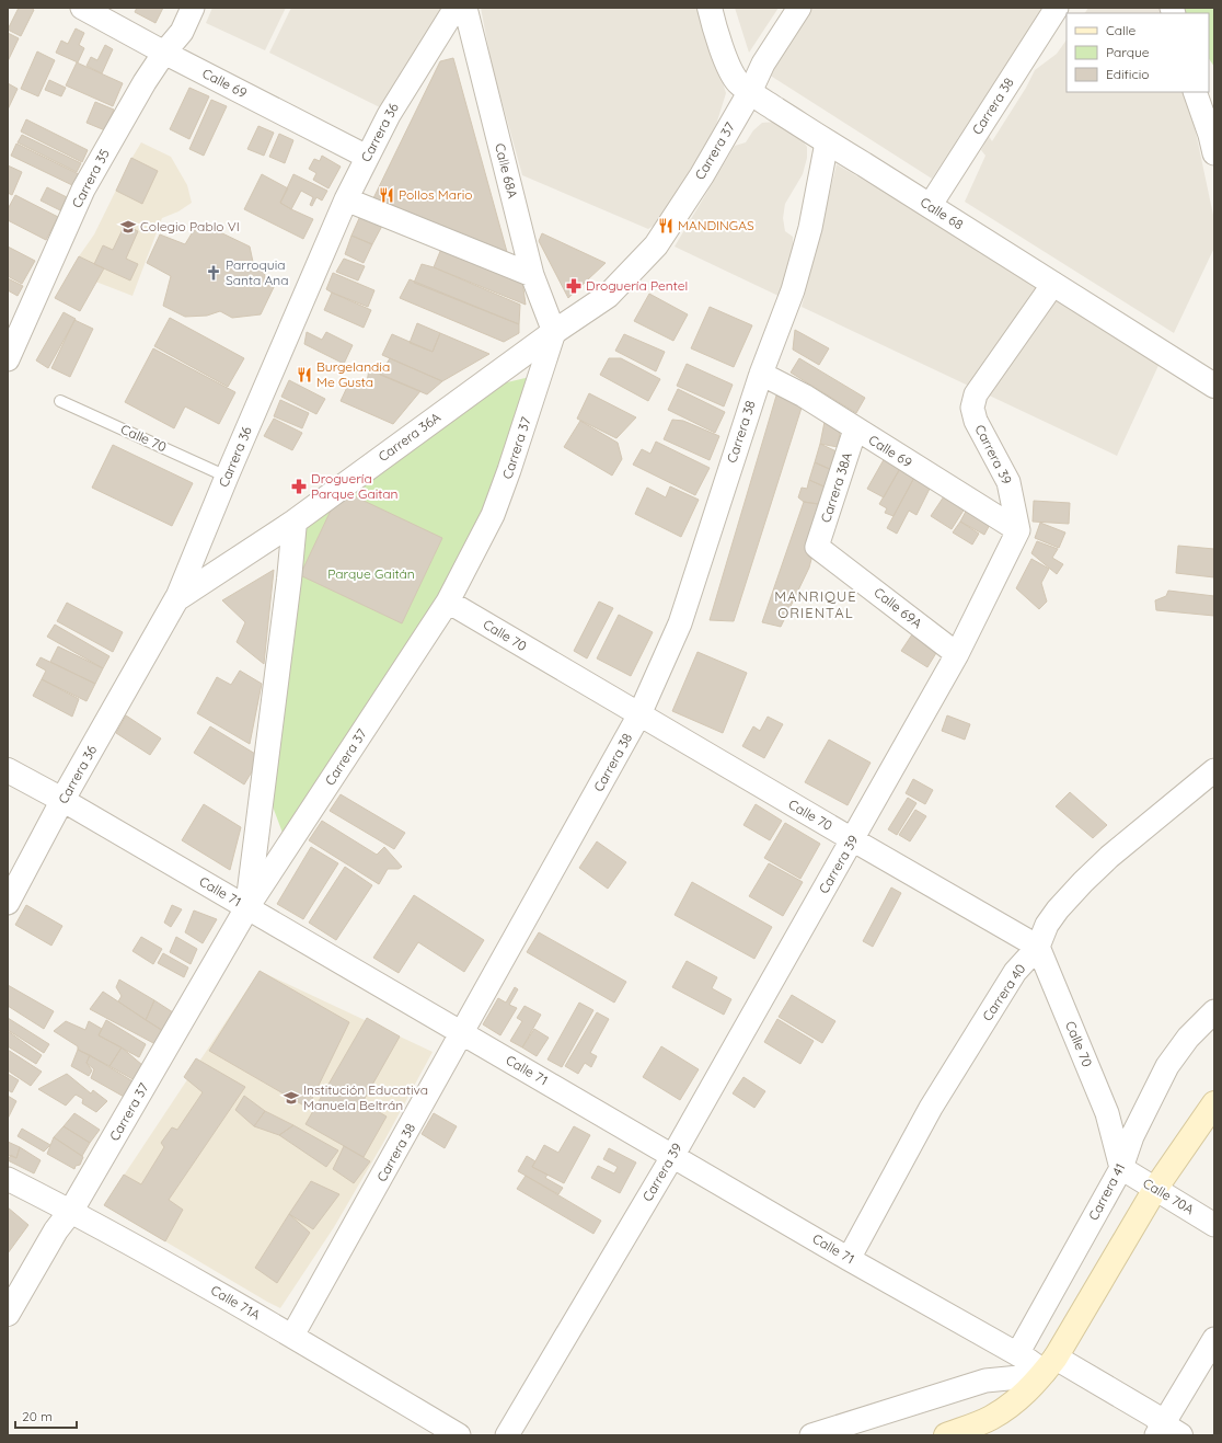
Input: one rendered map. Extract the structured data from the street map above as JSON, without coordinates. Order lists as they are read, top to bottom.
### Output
{
  "streets": {
    "street": [
      "Calle 69",
      "Carrera 38",
      "Carrera 36",
      "Carrera 37",
      "Calle 68A",
      "Carrera 35",
      "Calle 68",
      "Carrera 36A",
      "Calle 70",
      "Carrera 39",
      "Carrera 38A",
      "Calle 69A",
      "Calle 71",
      "Carrera 40",
      "Carrera 41",
      "Calle 70A",
      "Calle 71A"
    ]
  },
  "crossings": [
    ["Calle 69", "Carrera 38"],
    ["Calle 69", "Carrera 36"],
    ["Calle 69", "Carrera 35"],
    ["Calle 69", "Carrera 39"],
    ["Calle 69", "Carrera 38A"],
    ["Carrera 38", "Calle 68"],
    ["Carrera 38", "Calle 70"],
    ["Carrera 38", "Calle 71"],
    ["Carrera 38", "Calle 71A"],
    ["Carrera 36", "Carrera 36A"],
    ["Carrera 36", "Calle 70"],
    ["Carrera 36", "Calle 71"],
    ["Carrera 37", "Calle 68A"],
    ["Carrera 37", "Calle 68"],
    ["Carrera 37", "Carrera 36A"],
    ["Carrera 37", "Calle 70"],
    ["Carrera 37", "Calle 71"],
    ["Carrera 37", "Calle 71A"],
    ["Calle 68A", "Carrera 36A"],
    ["Calle 68", "Carrera 39"],
    ["Calle 70", "Carrera 39"],
    ["Calle 70", "Carrera 40"],
    ["Calle 70", "Carrera 41"],
    ["Calle 70", "Calle 70A"],
    ["Carrera 39", "Calle 69A"],
    ["Carrera 39", "Calle 71"],
    ["Carrera 38A", "Calle 69A"],
    ["Calle 71", "Carrera 40"],
    ["Calle 71", "Carrera 41"],
    ["Carrera 41", "Calle 70A"]
  ],
  "districts": ["MANRIQUE ORIENTAL"],
  "parks": ["Parque Gaitán"],
  "places": {
    "restaurant": ["Pollos Mario", "MANDINGAS", "Burgelandia Me Gusta"],
    "school or university": ["Colegio Pablo VI", "Institución Educativa Manuela Beltrán"],
    "church": ["Parroquia Santa Ana"],
    "pharmacy": ["Droguería Pentel", "Droguería Parque Gaitan"]
  },
  "legend": ["Calle", "Parque", "Edificio"],
  "scale_bar": "20 m"
}
